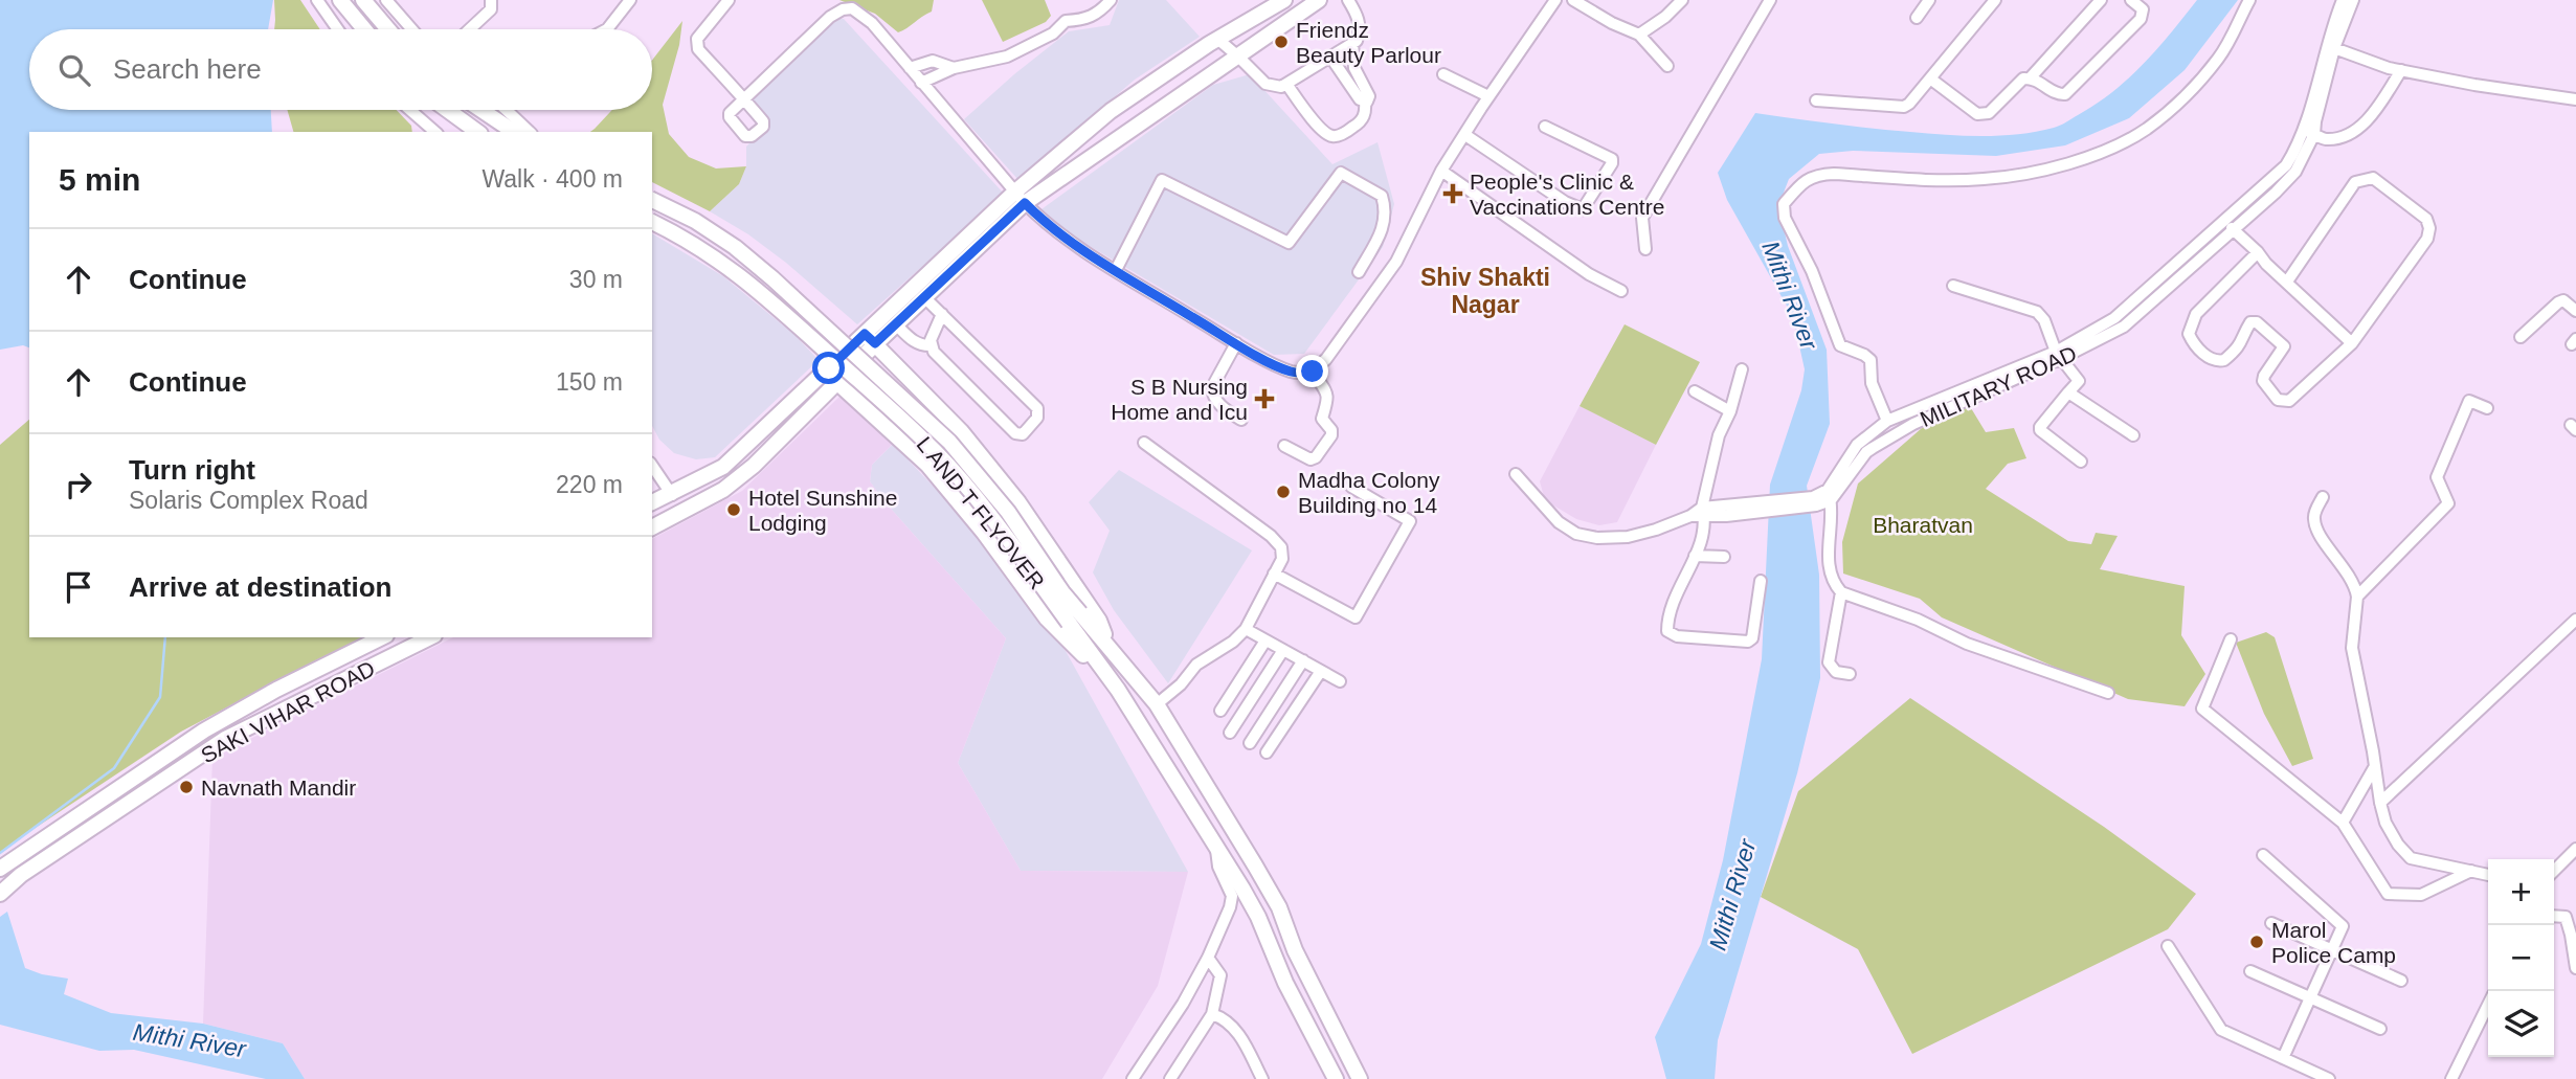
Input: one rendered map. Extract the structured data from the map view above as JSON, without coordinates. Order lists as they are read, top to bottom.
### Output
{
  "streets": {
    "main road": ["L AND T FLYOVER", "SAKI VIHAR ROAD"],
    "street": ["MILITARY ROAD"]
  },
  "districts": ["Shiv Shakti Nagar"],
  "water": ["Mithi River"],
  "parks": ["Bharatvan"],
  "places": {
    "other": [
      "Friendz Beauty Parlour",
      "Madha Colony Building no 14",
      "Hotel Sunshine Lodging",
      "Navnath Mandir",
      "Marol Police Camp"
    ],
    "health": ["People's Clinic & Vaccinations Centre", "S B Nursing Home and Icu"]
  },
  "page": {
    "search": "Search here",
    "heading": ["5 min", "Walk · 400 m"],
    "list": [
      ["Continue", "30 m"],
      ["Continue", "150 m"],
      ["Turn right", "Solaris Complex Road", "220 m"],
      "Arrive at destination"
    ],
    "map_buttons": ["+", "−"]
  }
}
